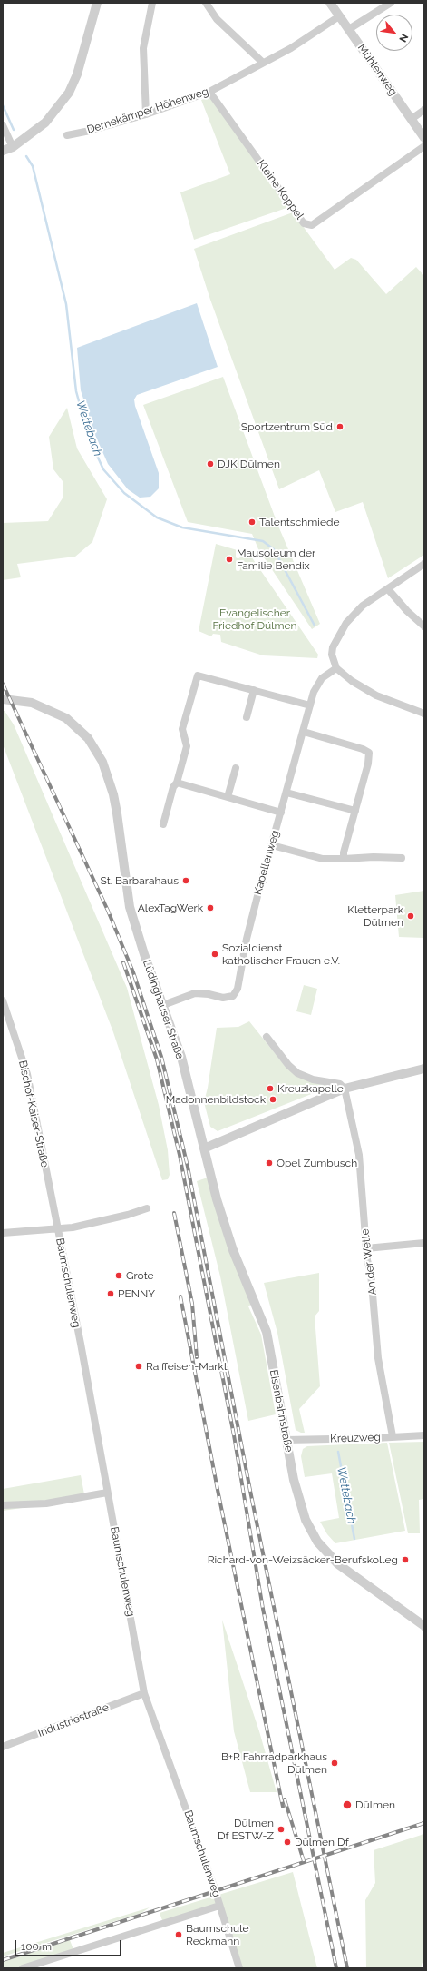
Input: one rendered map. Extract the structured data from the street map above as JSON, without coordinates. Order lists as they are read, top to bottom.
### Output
{
  "streets": {
    "street": [
      "Mühlenweg",
      "Dernekämper Höhenweg",
      "Kleine Koppel",
      "Kapellenweg",
      "Lüdinghauser Straße",
      "Bischof-Kaiser-Straße",
      "An der Wette",
      "Baumschulenweg",
      "Eisenbahnstraße",
      "Kreuzweg",
      "Industriestraße"
    ]
  },
  "crossings": [
    ["Mühlenweg", "Dernekämper Höhenweg"],
    ["Dernekämper Höhenweg", "Kleine Koppel"],
    ["Kapellenweg", "Lüdinghauser Straße"],
    ["Lüdinghauser Straße", "Eisenbahnstraße"],
    ["Bischof-Kaiser-Straße", "Baumschulenweg"],
    ["An der Wette", "Kreuzweg"],
    ["Baumschulenweg", "Industriestraße"],
    ["Eisenbahnstraße", "Kreuzweg"]
  ],
  "water": ["Wettebach"],
  "parks": ["Evangelischer Friedhof Dülmen"],
  "places": [
    "Sportzentrum Süd",
    "DJK Dülmen",
    "Talentschmiede",
    "Mausoleum der Familie Bendix",
    "St. Barbarahaus",
    "AlexTagWerk",
    "Kletterpark Dülmen",
    "Sozialdienst katholischer Frauen e.V.",
    "Kreuzkapelle",
    "Madonnenbildstock",
    "Opel Zumbusch",
    "Grote",
    "PENNY",
    "Raiffeisen-Markt",
    "Richard-von-Weizsäcker-Berufskolleg",
    "B+R Fahrradparkhaus Dülmen",
    "Dülmen",
    "Dülmen Df ESTW-Z",
    "Dülmen Df",
    "Baumschule Reckmann"
  ],
  "scale_bar": "100 m",
  "north": "bottom right"
}
